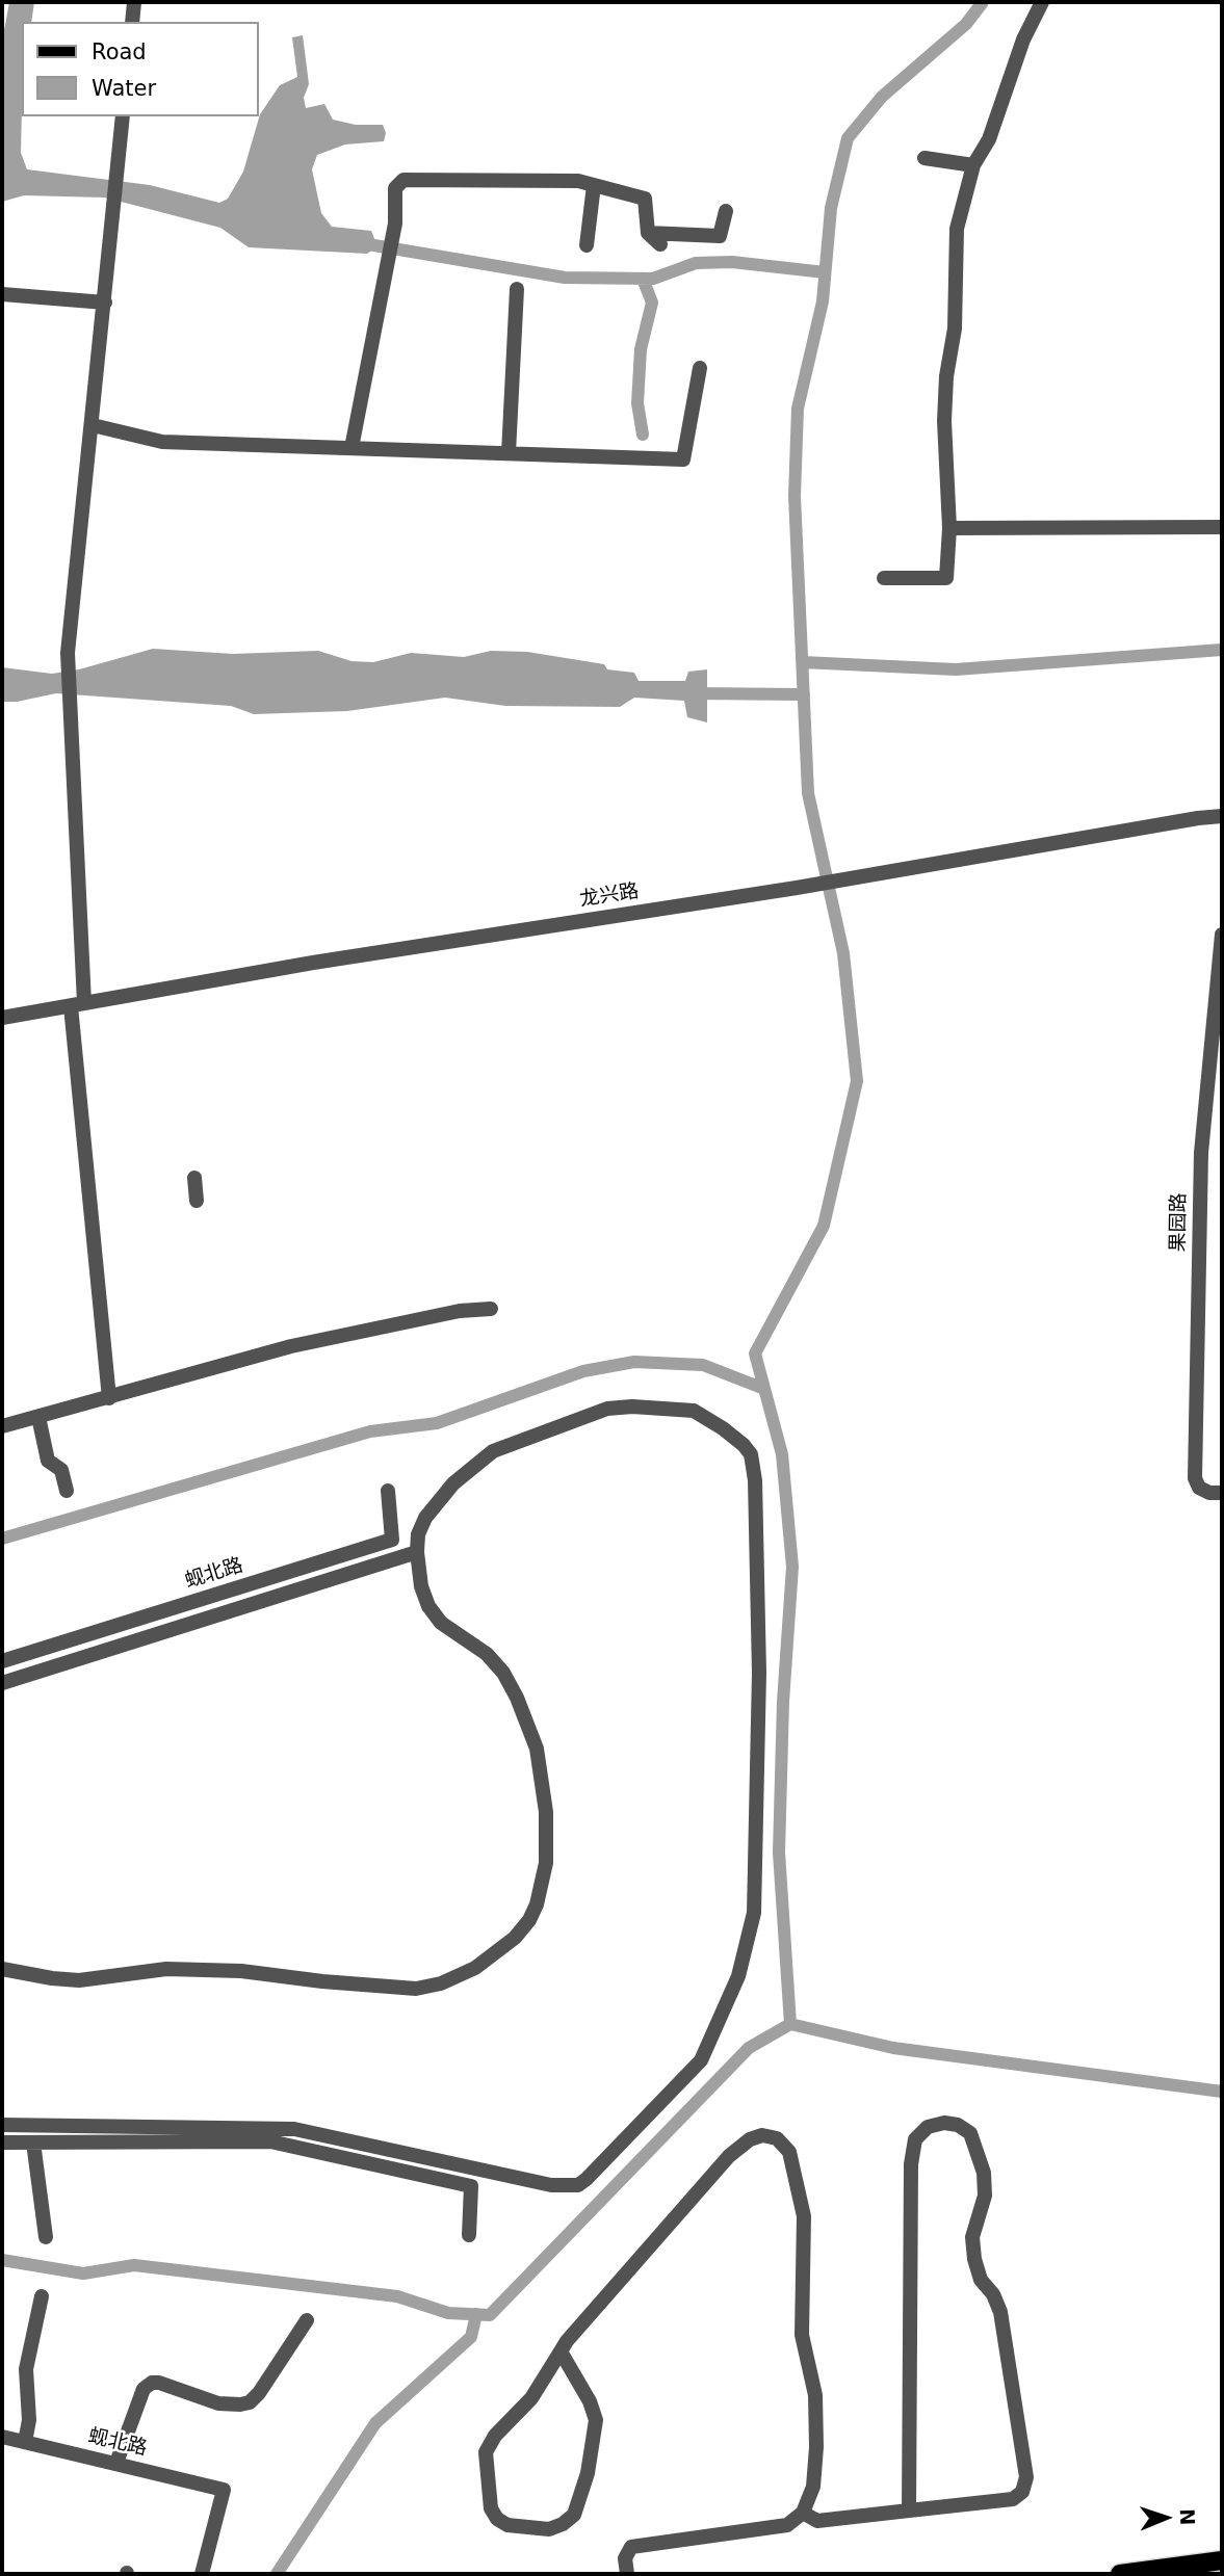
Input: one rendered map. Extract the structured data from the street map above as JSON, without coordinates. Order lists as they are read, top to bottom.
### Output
{
  "streets": {
    "street": ["龙兴路", "果园路", "蚬北路"]
  },
  "legend": ["Road", "Water"],
  "north": "right"
}
